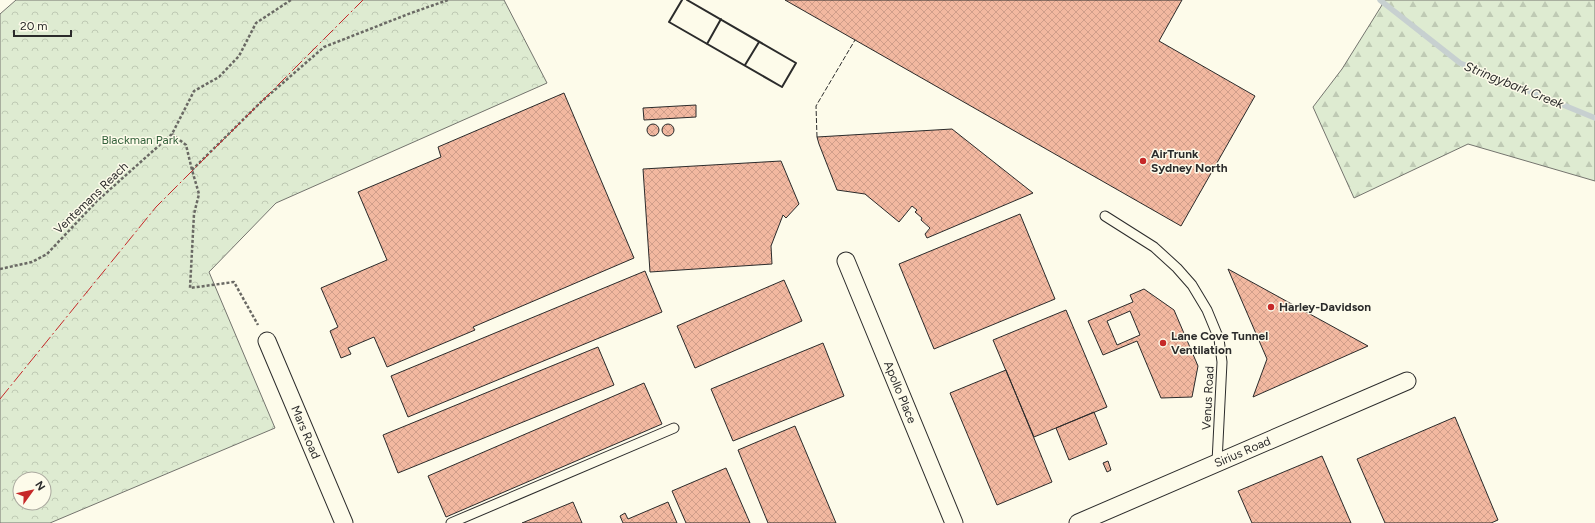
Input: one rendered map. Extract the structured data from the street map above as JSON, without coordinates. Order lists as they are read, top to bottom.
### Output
{
  "streets": {
    "street": ["Apollo Place", "Mars Road", "Sirius Road"],
    "lane": ["Venus Road"],
    "path": ["Ventemans Reach"]
  },
  "crossings": [
    ["Venus Road", "Sirius Road"]
  ],
  "water": ["Stringybark Creek"],
  "parks": ["Blackman Park"],
  "places": ["AirTrunk Sydney North", "Harley-Davidson", "Lane Cove Tunnel Ventilation"],
  "scale_bar": "20 m",
  "north": "top right"
}
